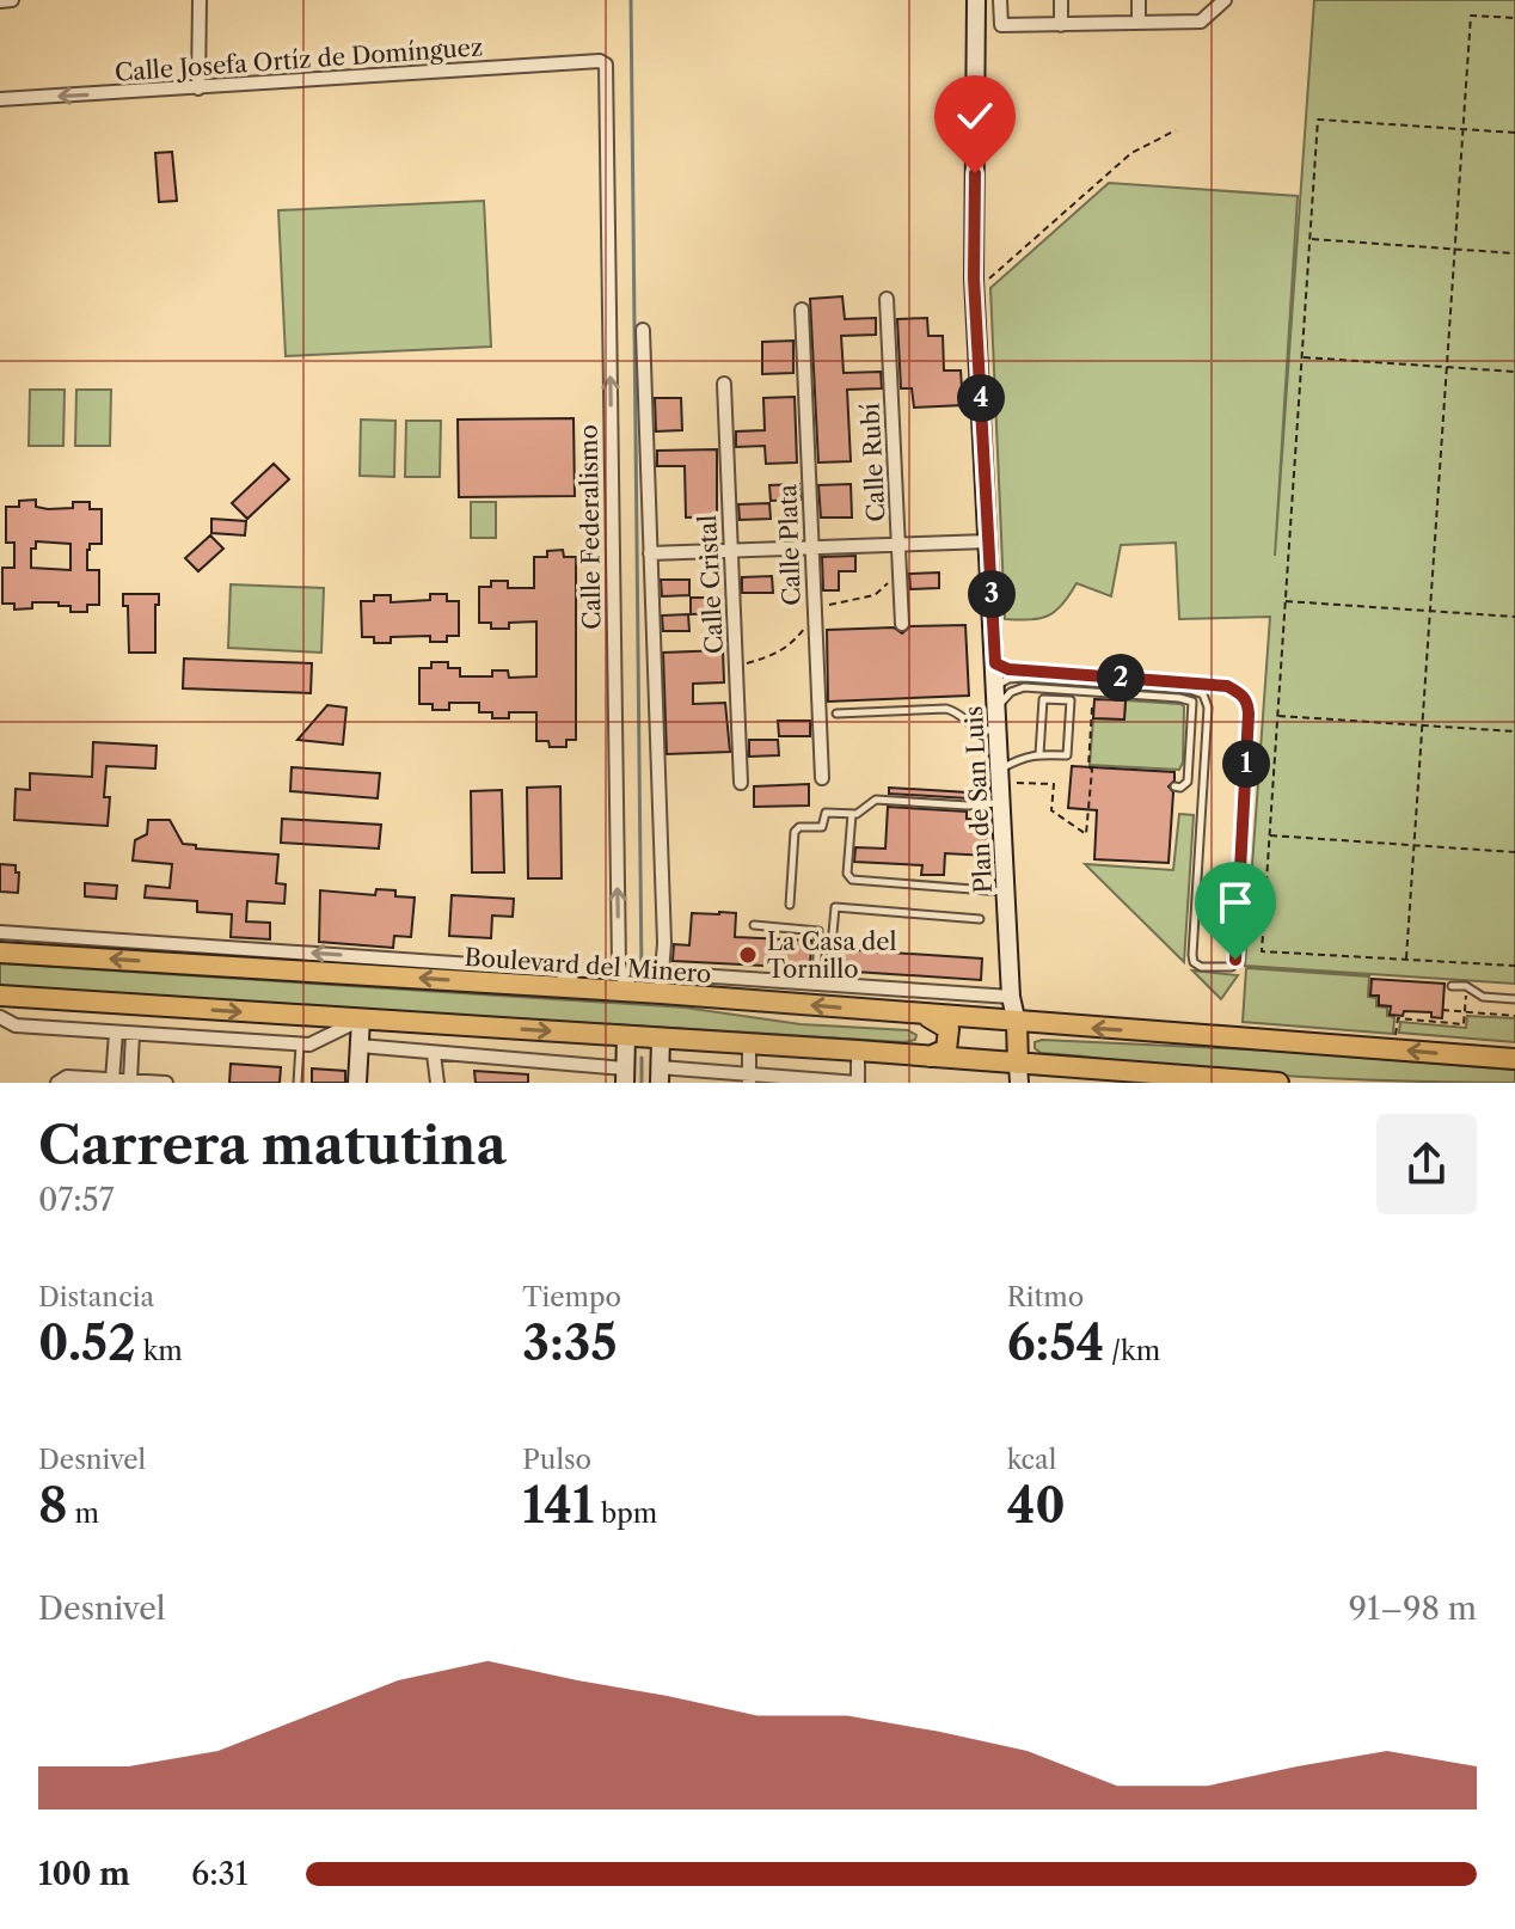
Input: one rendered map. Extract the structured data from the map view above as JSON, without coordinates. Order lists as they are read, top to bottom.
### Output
{
  "streets": {
    "main road": ["Boulevard del Minero"],
    "street": [
      "Calle Josefa Ortíz de Domínguez",
      "Calle Rubí",
      "Calle Federalismo",
      "Calle Plata",
      "Calle Cristal",
      "Plan de San Luis"
    ]
  },
  "crossings": [
    ["Calle Josefa Ortíz de Domínguez", "Calle Federalismo"],
    ["Calle Federalismo", "Boulevard del Minero"],
    ["Plan de San Luis", "Boulevard del Minero"]
  ],
  "places": ["La Casa del Tornillo"],
  "page": {
    "pins": [
      "4",
      "3",
      "2",
      "1"
    ],
    "heading": ["Carrera matutina", "07:57"],
    "stats": [
      ["Distancia", "0.52 km"],
      ["Tiempo", "3:35"],
      ["Ritmo", "6:54 /km"],
      ["Desnivel", "8 m"],
      ["Pulso", "141 bpm"],
      ["kcal", "40"]
    ],
    "chart": ["Desnivel", "91–98 m"],
    "list": [
      {
        "name": "100 m",
        "note": "6:31"
      }
    ]
  }
}
